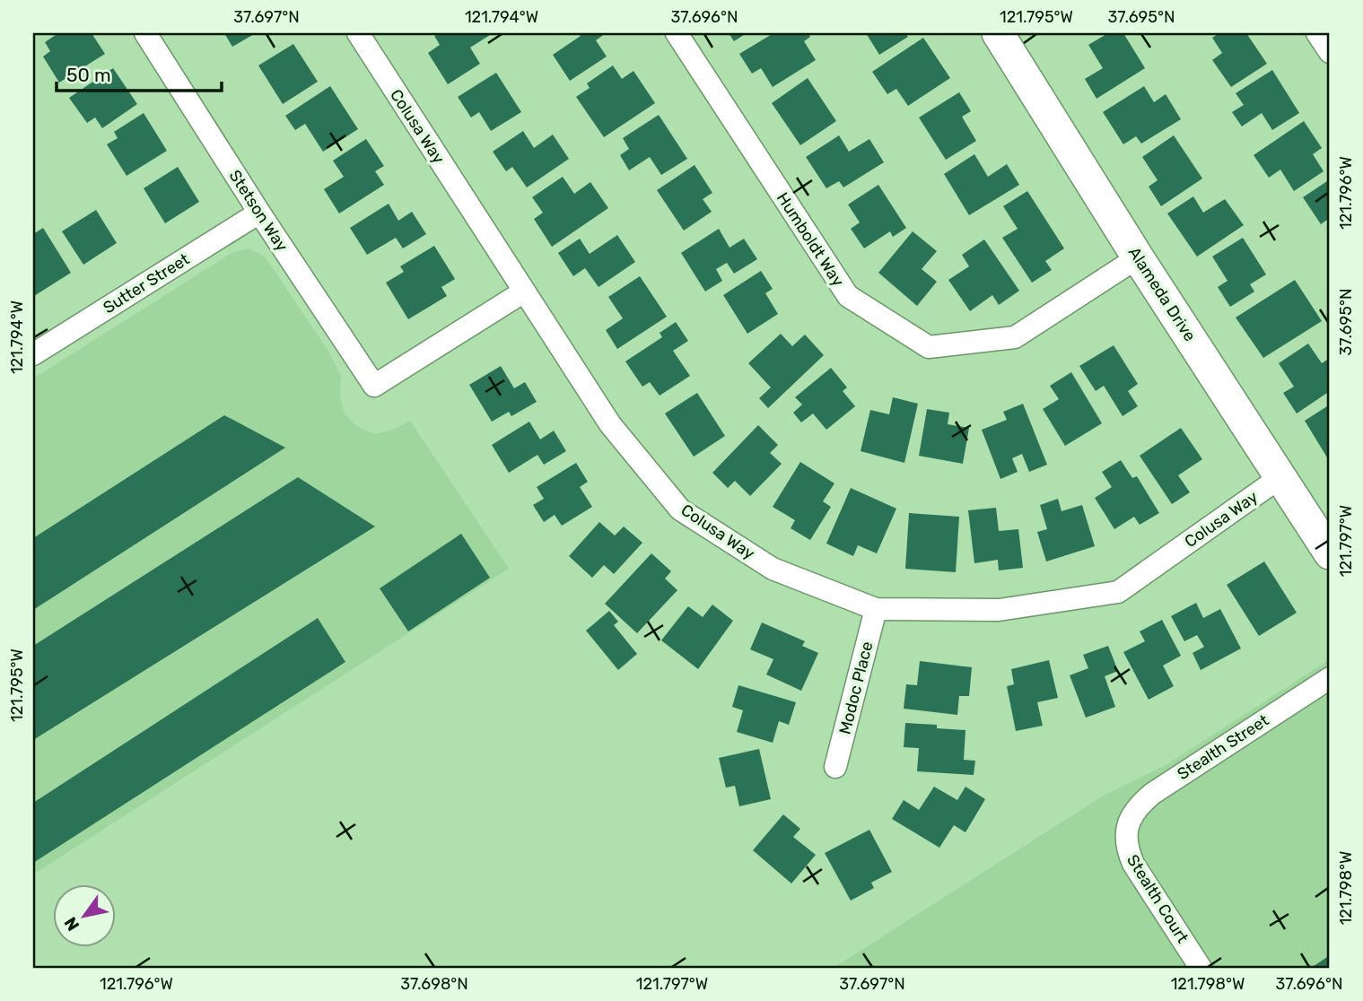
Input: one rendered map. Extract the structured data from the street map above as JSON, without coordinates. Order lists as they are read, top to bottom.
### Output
{
  "streets": {
    "street": [
      "Colusa Way",
      "Stetson Way",
      "Humboldt Way",
      "Sutter Street",
      "Alameda Drive",
      "Modoc Place",
      "Stealth Street",
      "Stealth Court"
    ]
  },
  "crossings": [
    ["Colusa Way", "Stetson Way"],
    ["Colusa Way", "Alameda Drive"],
    ["Colusa Way", "Modoc Place"],
    ["Stetson Way", "Sutter Street"],
    ["Humboldt Way", "Alameda Drive"],
    ["Stealth Street", "Stealth Court"]
  ],
  "scale_bar": "50 m",
  "north": "bottom left",
  "coordinates": [
    "37.697°N",
    "121.794°W",
    "37.696°N",
    "121.795°W",
    "37.695°N",
    "121.796°W",
    "121.797°W",
    "121.798°W",
    "37.698°N"
  ]
}
